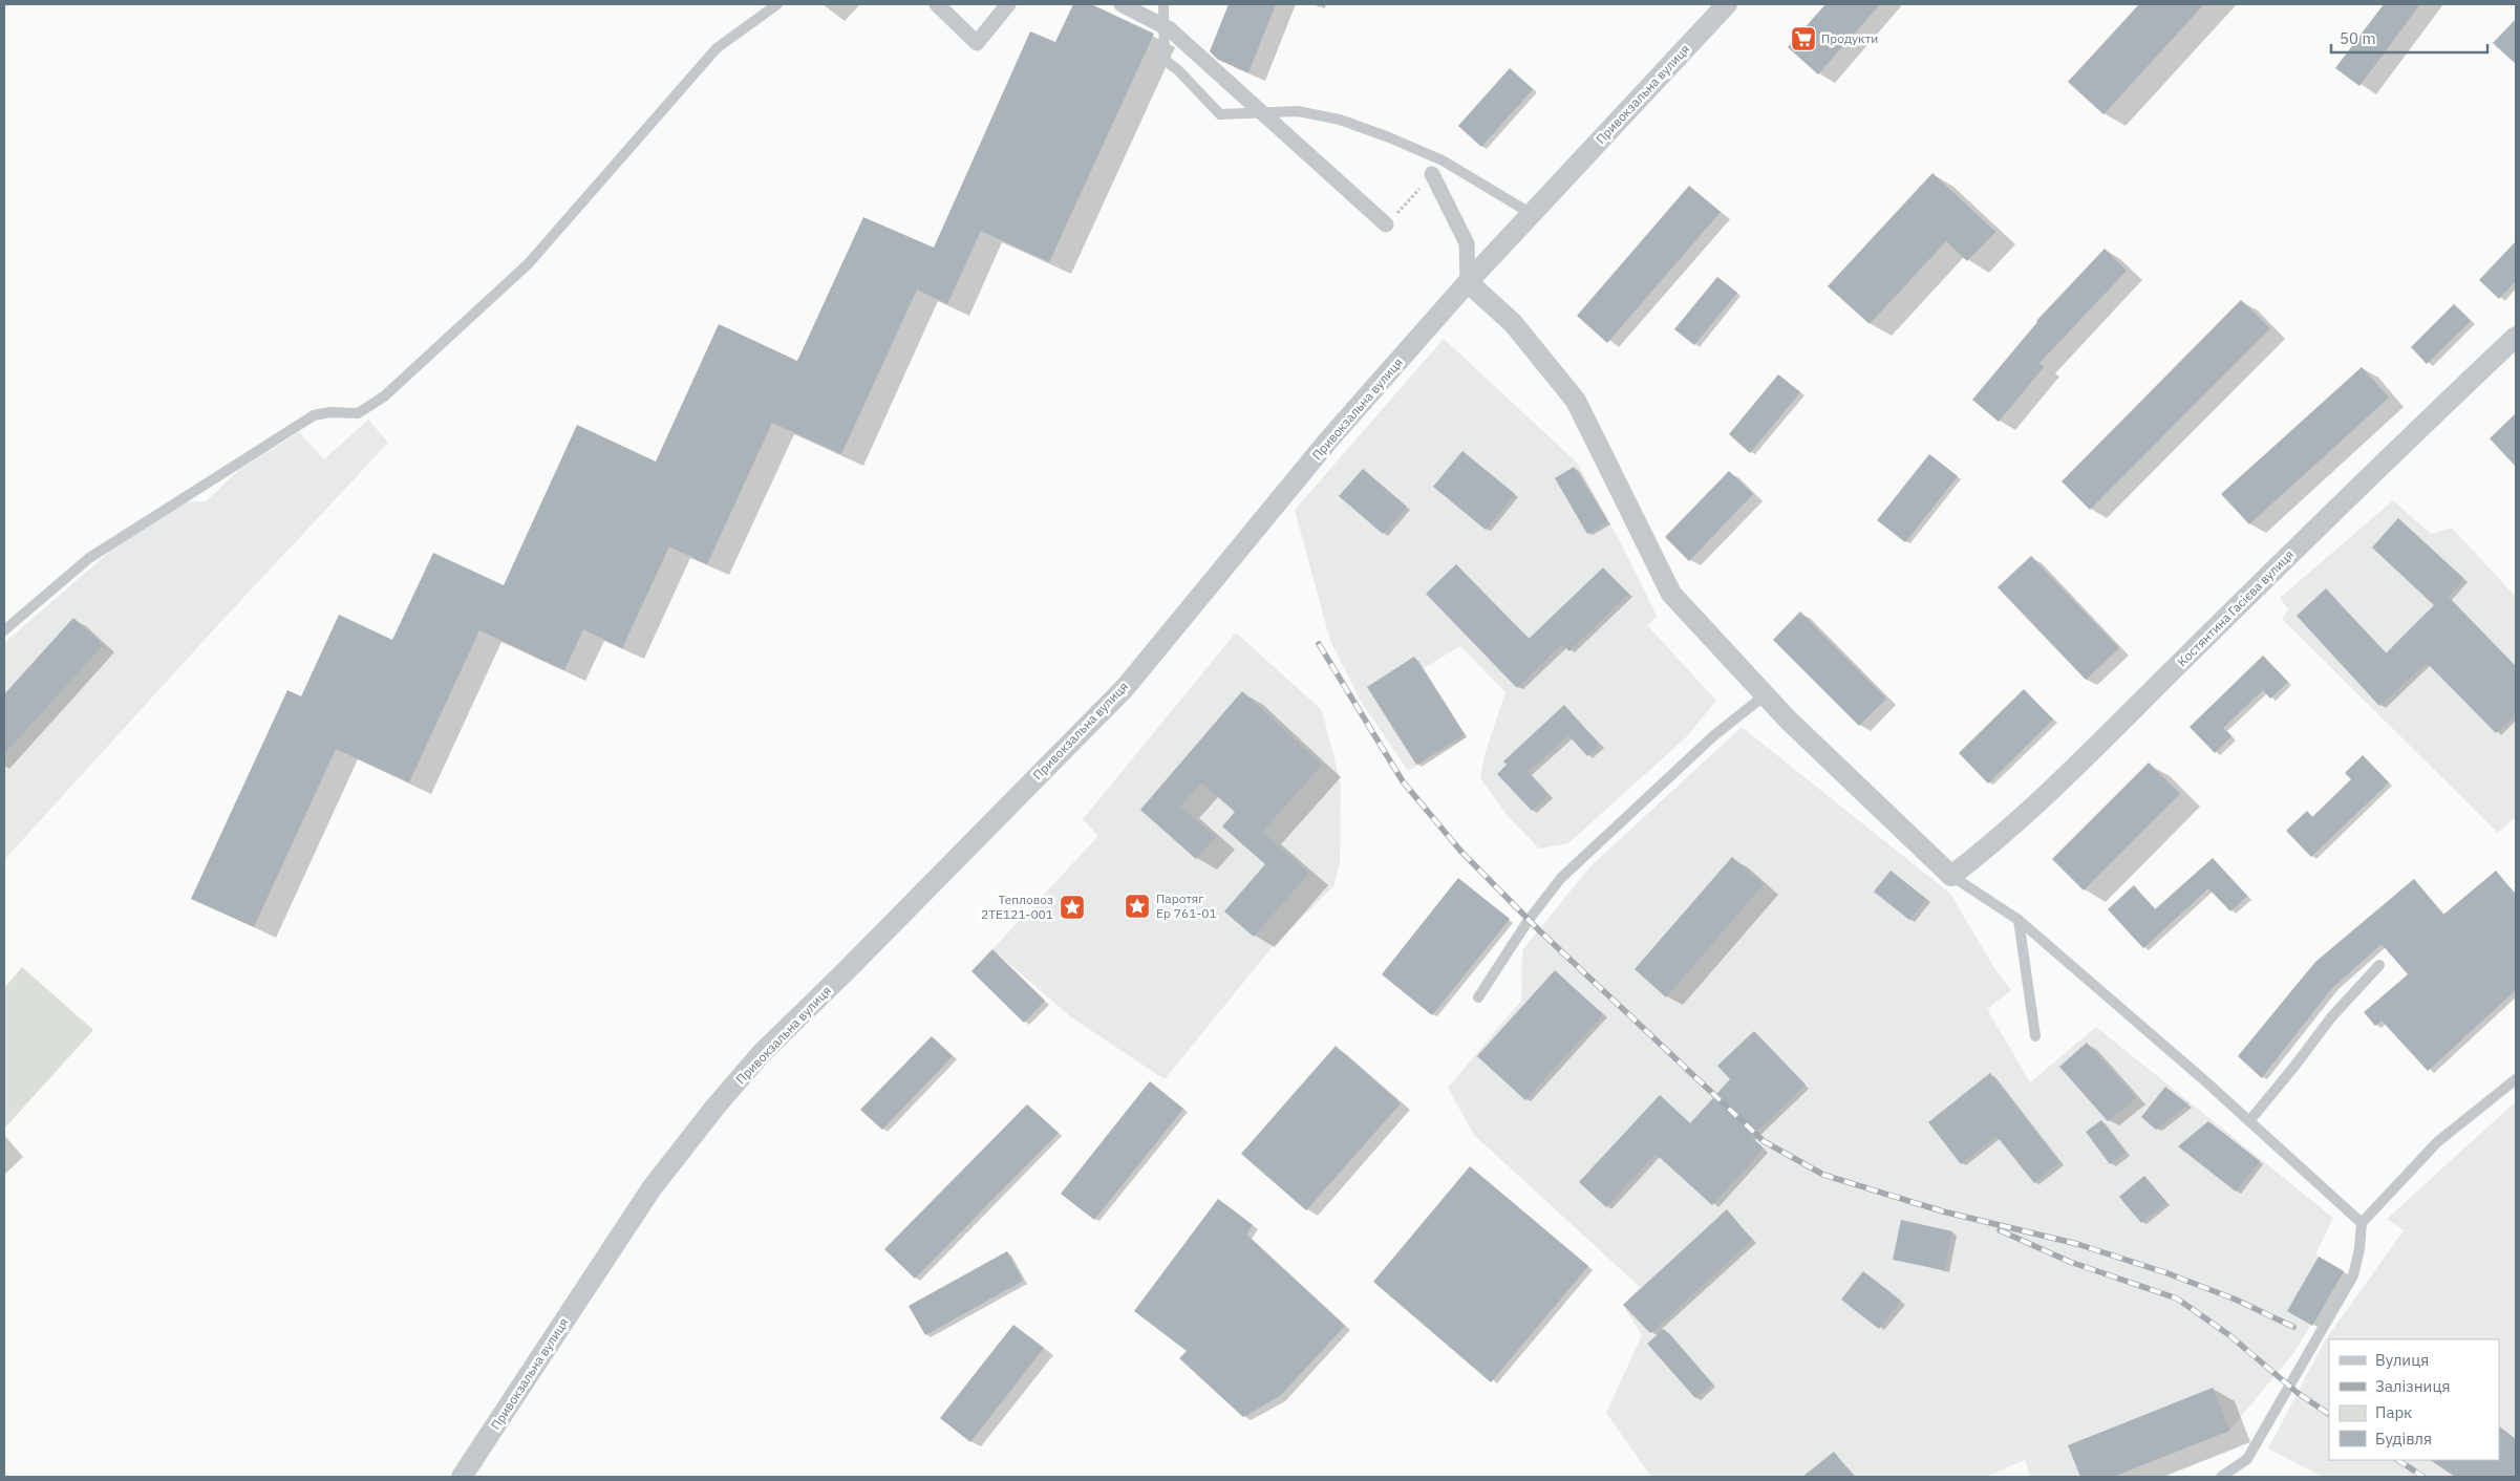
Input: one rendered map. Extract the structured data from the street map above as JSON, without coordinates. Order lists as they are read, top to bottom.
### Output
{
  "streets": {
    "street": ["Привокзальна вулиця", "Костянтина Гасієва вулиця"]
  },
  "places": {
    "supermarket": ["Продукти"],
    "place": ["Паротяг Ер 761-01", "Тепловоз 2ТЕ121-001"]
  },
  "legend": [
    "Вулиця",
    "Залізниця",
    "Парк",
    "Будівля"
  ],
  "scale_bar": "50 m"
}
